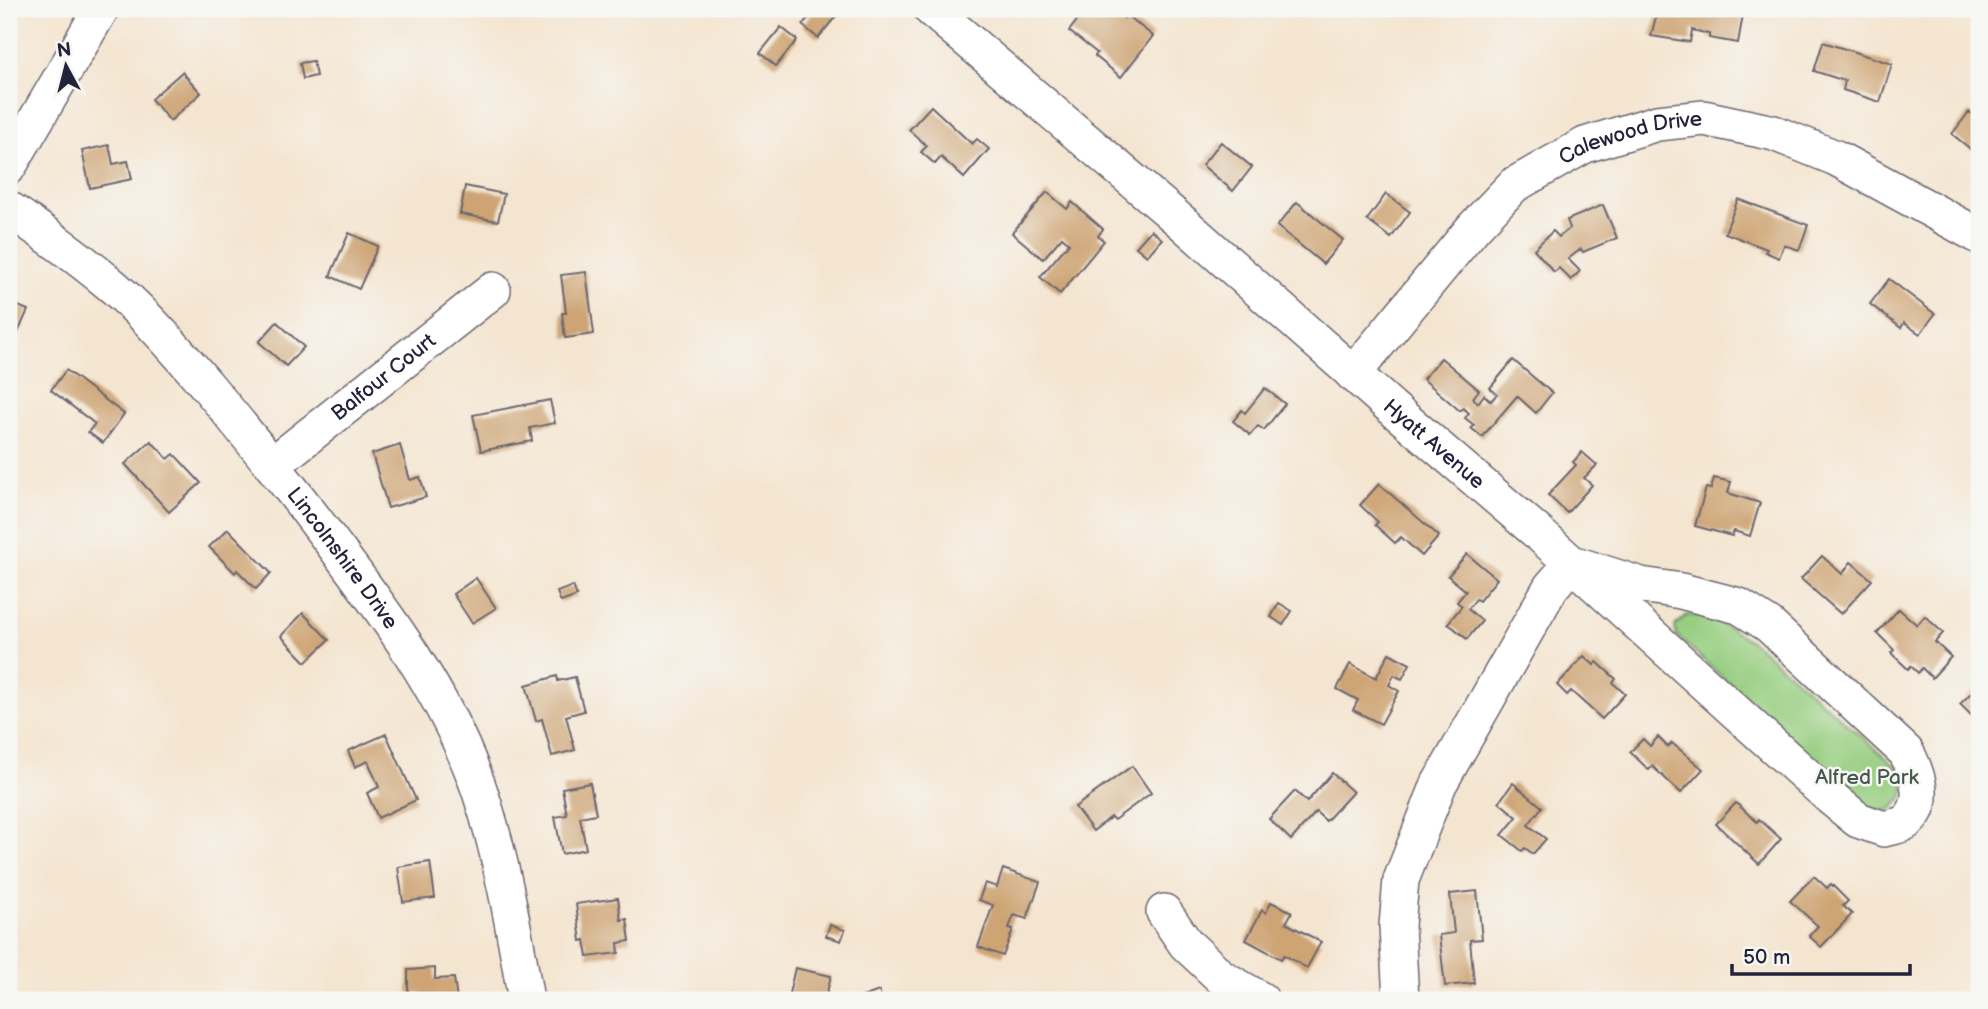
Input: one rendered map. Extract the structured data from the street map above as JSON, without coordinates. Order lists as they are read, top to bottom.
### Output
{
  "streets": {
    "street": [
      "Calewood Drive",
      "Balfour Court",
      "Hyatt Avenue",
      "Lincolnshire Drive"
    ]
  },
  "crossings": [
    ["Calewood Drive", "Hyatt Avenue"],
    ["Balfour Court", "Lincolnshire Drive"]
  ],
  "parks": ["Alfred Park"],
  "scale_bar": "50 m",
  "north": "top"
}
